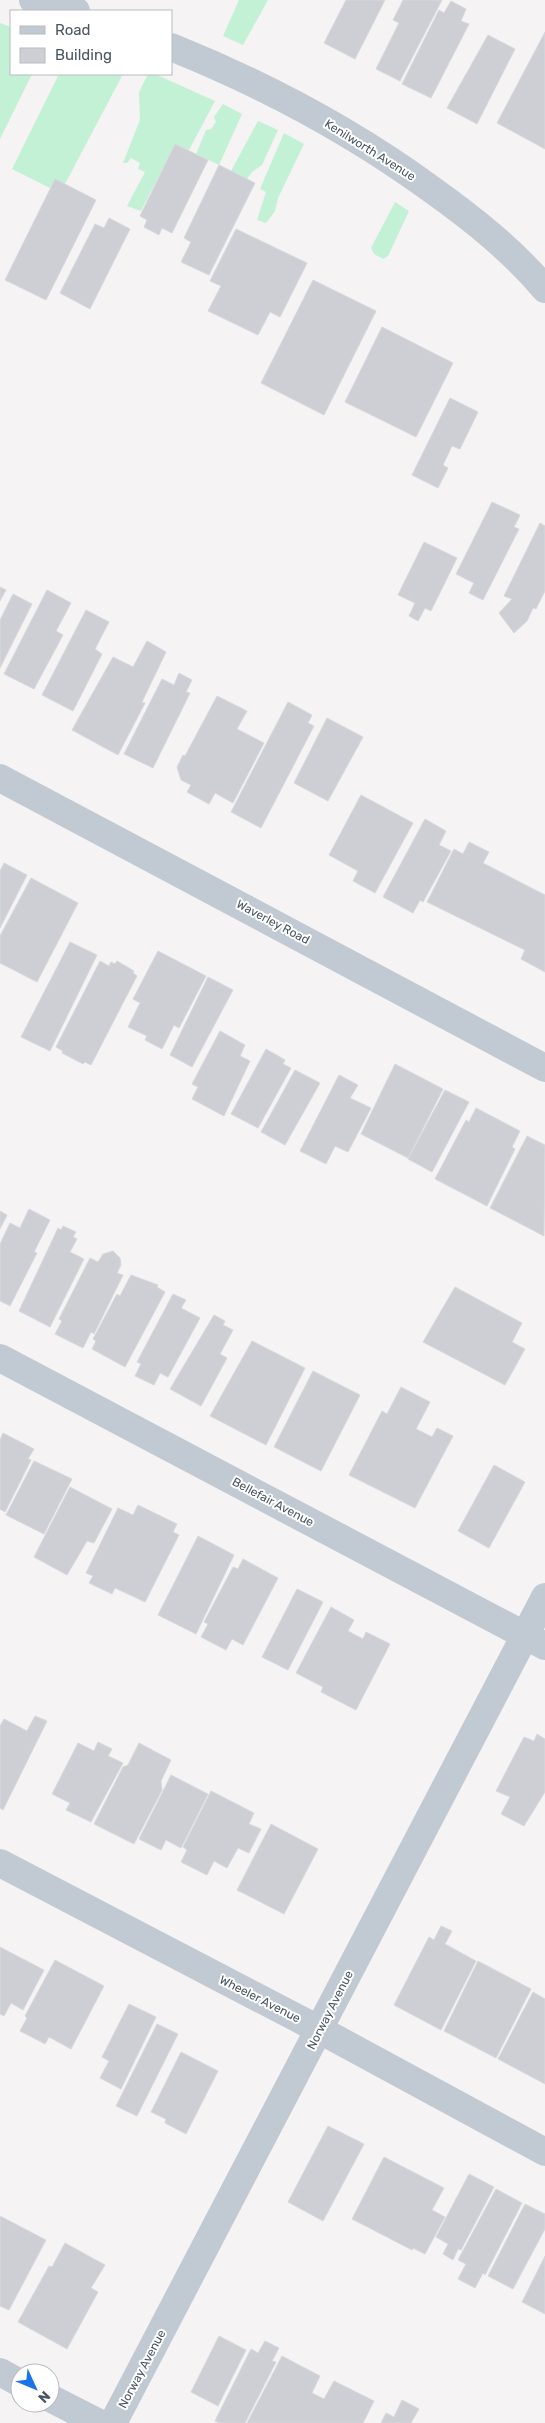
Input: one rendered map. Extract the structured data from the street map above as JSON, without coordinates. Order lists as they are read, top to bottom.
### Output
{
  "streets": {
    "street": [
      "Kenilworth Avenue",
      "Waverley Road",
      "Bellefair Avenue",
      "Wheeler Avenue",
      "Norway Avenue"
    ]
  },
  "crossings": [
    ["Bellefair Avenue", "Norway Avenue"],
    ["Wheeler Avenue", "Norway Avenue"]
  ],
  "legend": ["Road", "Building"],
  "north": "bottom right"
}
